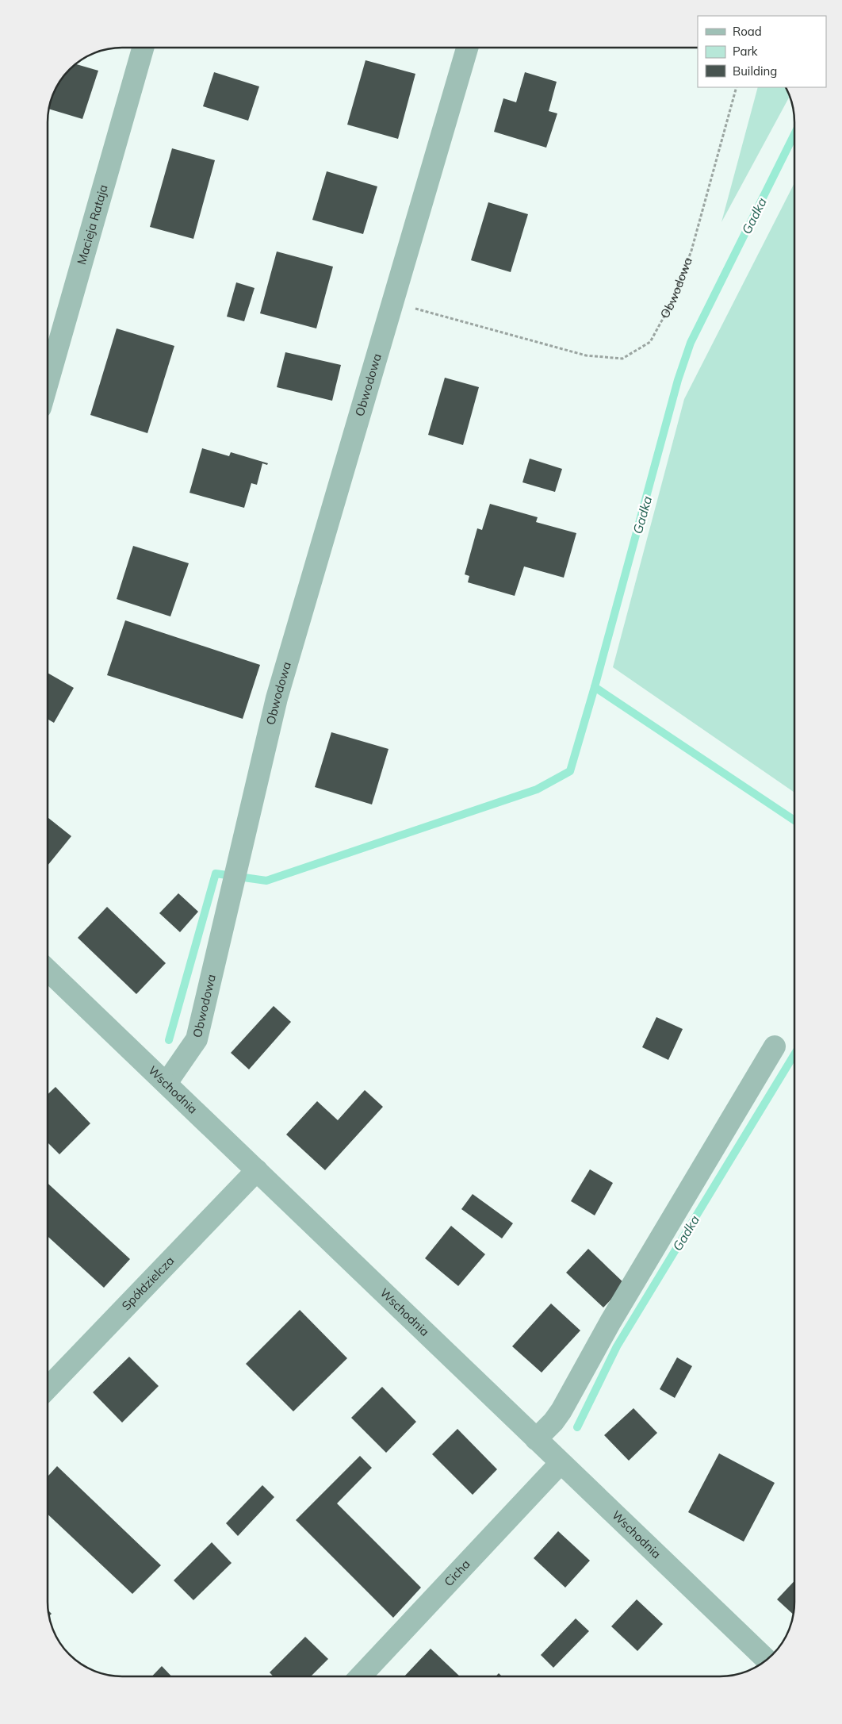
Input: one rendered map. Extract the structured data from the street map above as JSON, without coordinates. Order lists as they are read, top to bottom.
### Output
{
  "streets": {
    "street": [
      "Macieja Rataja",
      "Obwodowa",
      "Wschodnia",
      "Spółdzielcza",
      "Cicha"
    ]
  },
  "crossings": [
    ["Obwodowa", "Wschodnia"],
    ["Wschodnia", "Spółdzielcza"],
    ["Wschodnia", "Cicha"]
  ],
  "water": ["Gadka"],
  "legend": ["Road", "Park", "Building"]
}
